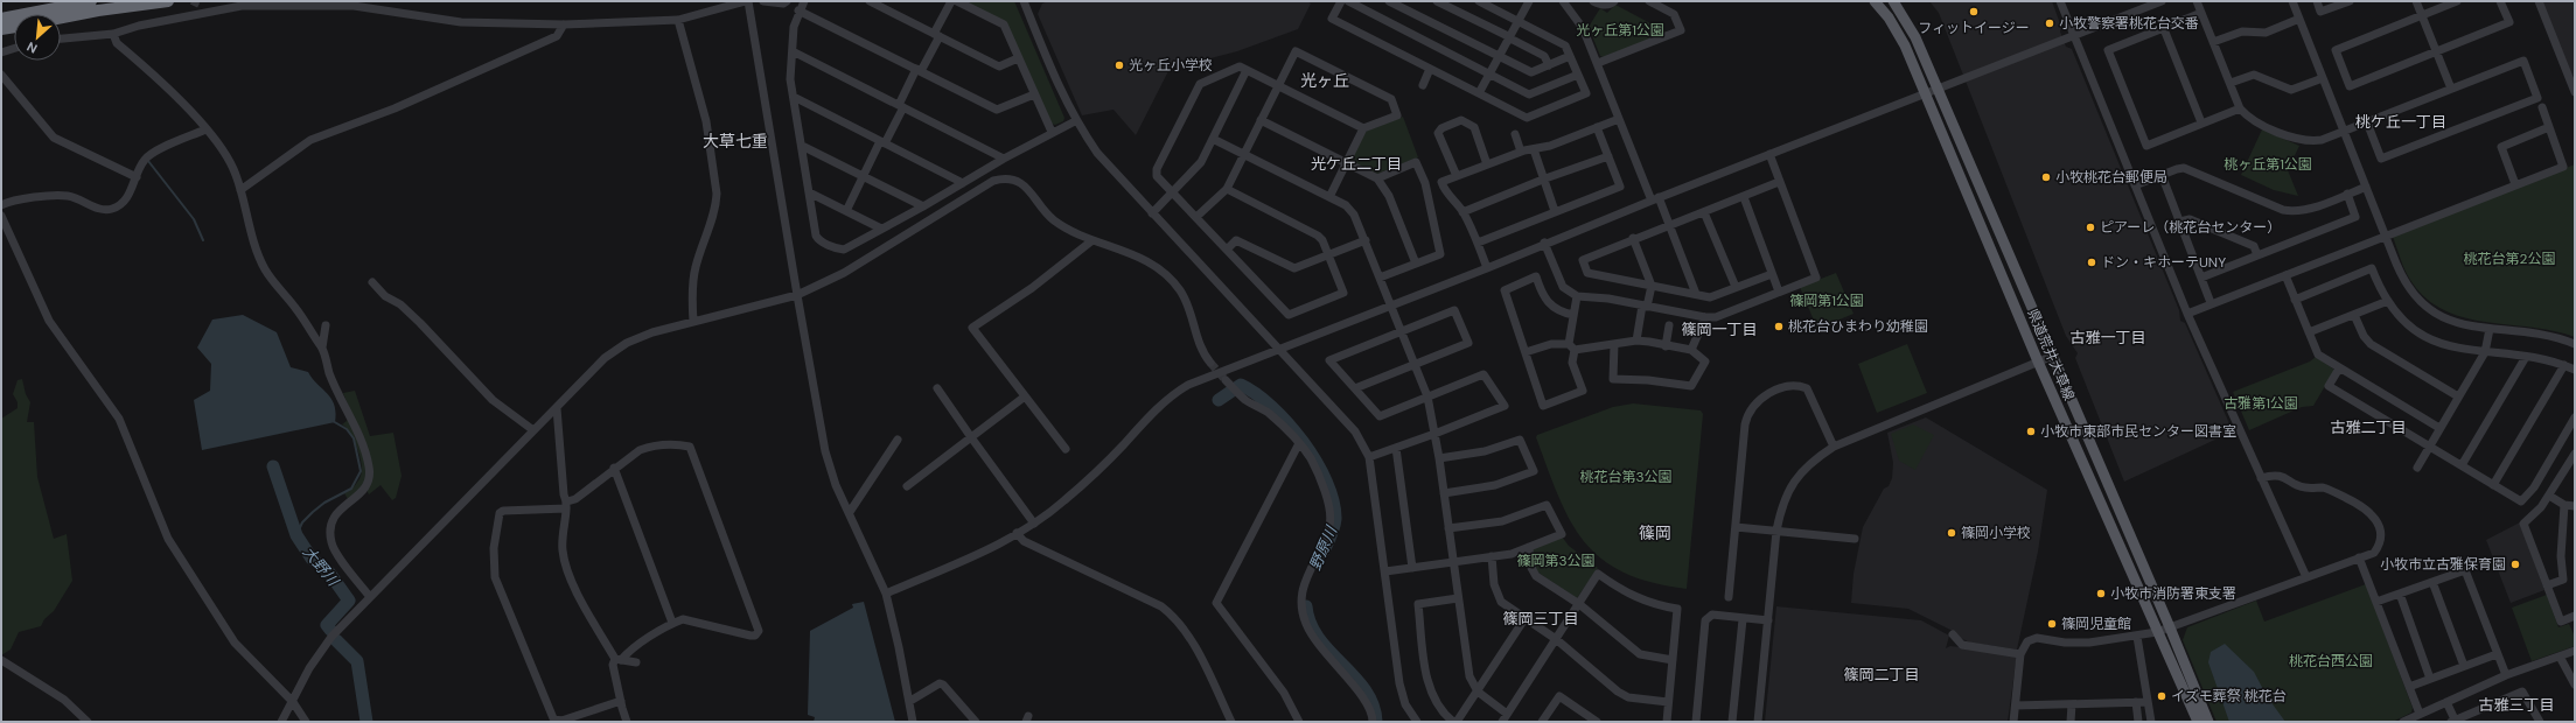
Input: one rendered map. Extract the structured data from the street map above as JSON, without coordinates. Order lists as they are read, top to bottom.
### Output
{
  "streets": {
    "main road": ["県道荒井大草線"]
  },
  "districts": [
    "光ヶ丘",
    "桃ケ丘一丁目",
    "大草七重",
    "光ケ丘二丁目",
    "篠岡一丁目",
    "古雅一丁目",
    "古雅二丁目",
    "篠岡",
    "篠岡三丁目",
    "篠岡二丁目",
    "古雅三丁目"
  ],
  "water": ["野原川", "大野川"],
  "parks": [
    "光ヶ丘第1公園",
    "桃ヶ丘第1公園",
    "桃花台第2公園",
    "篠岡第1公園",
    "古雅第1公園",
    "桃花台第3公園",
    "篠岡第3公園",
    "桃花台西公園"
  ],
  "places": [
    "フィットイージー",
    "小牧警察署桃花台交番",
    "光ヶ丘小学校",
    "小牧桃花台郵便局",
    "ピアーレ（桃花台センター）",
    "ドン・キホーテUNY",
    "桃花台ひまわり幼稚園",
    "小牧市東部市民センター図書室",
    "篠岡小学校",
    "小牧市立古雅保育園",
    "小牧市消防署東支署",
    "篠岡児童館",
    "イズモ葬祭 桃花台"
  ],
  "north": "bottom left"
}
